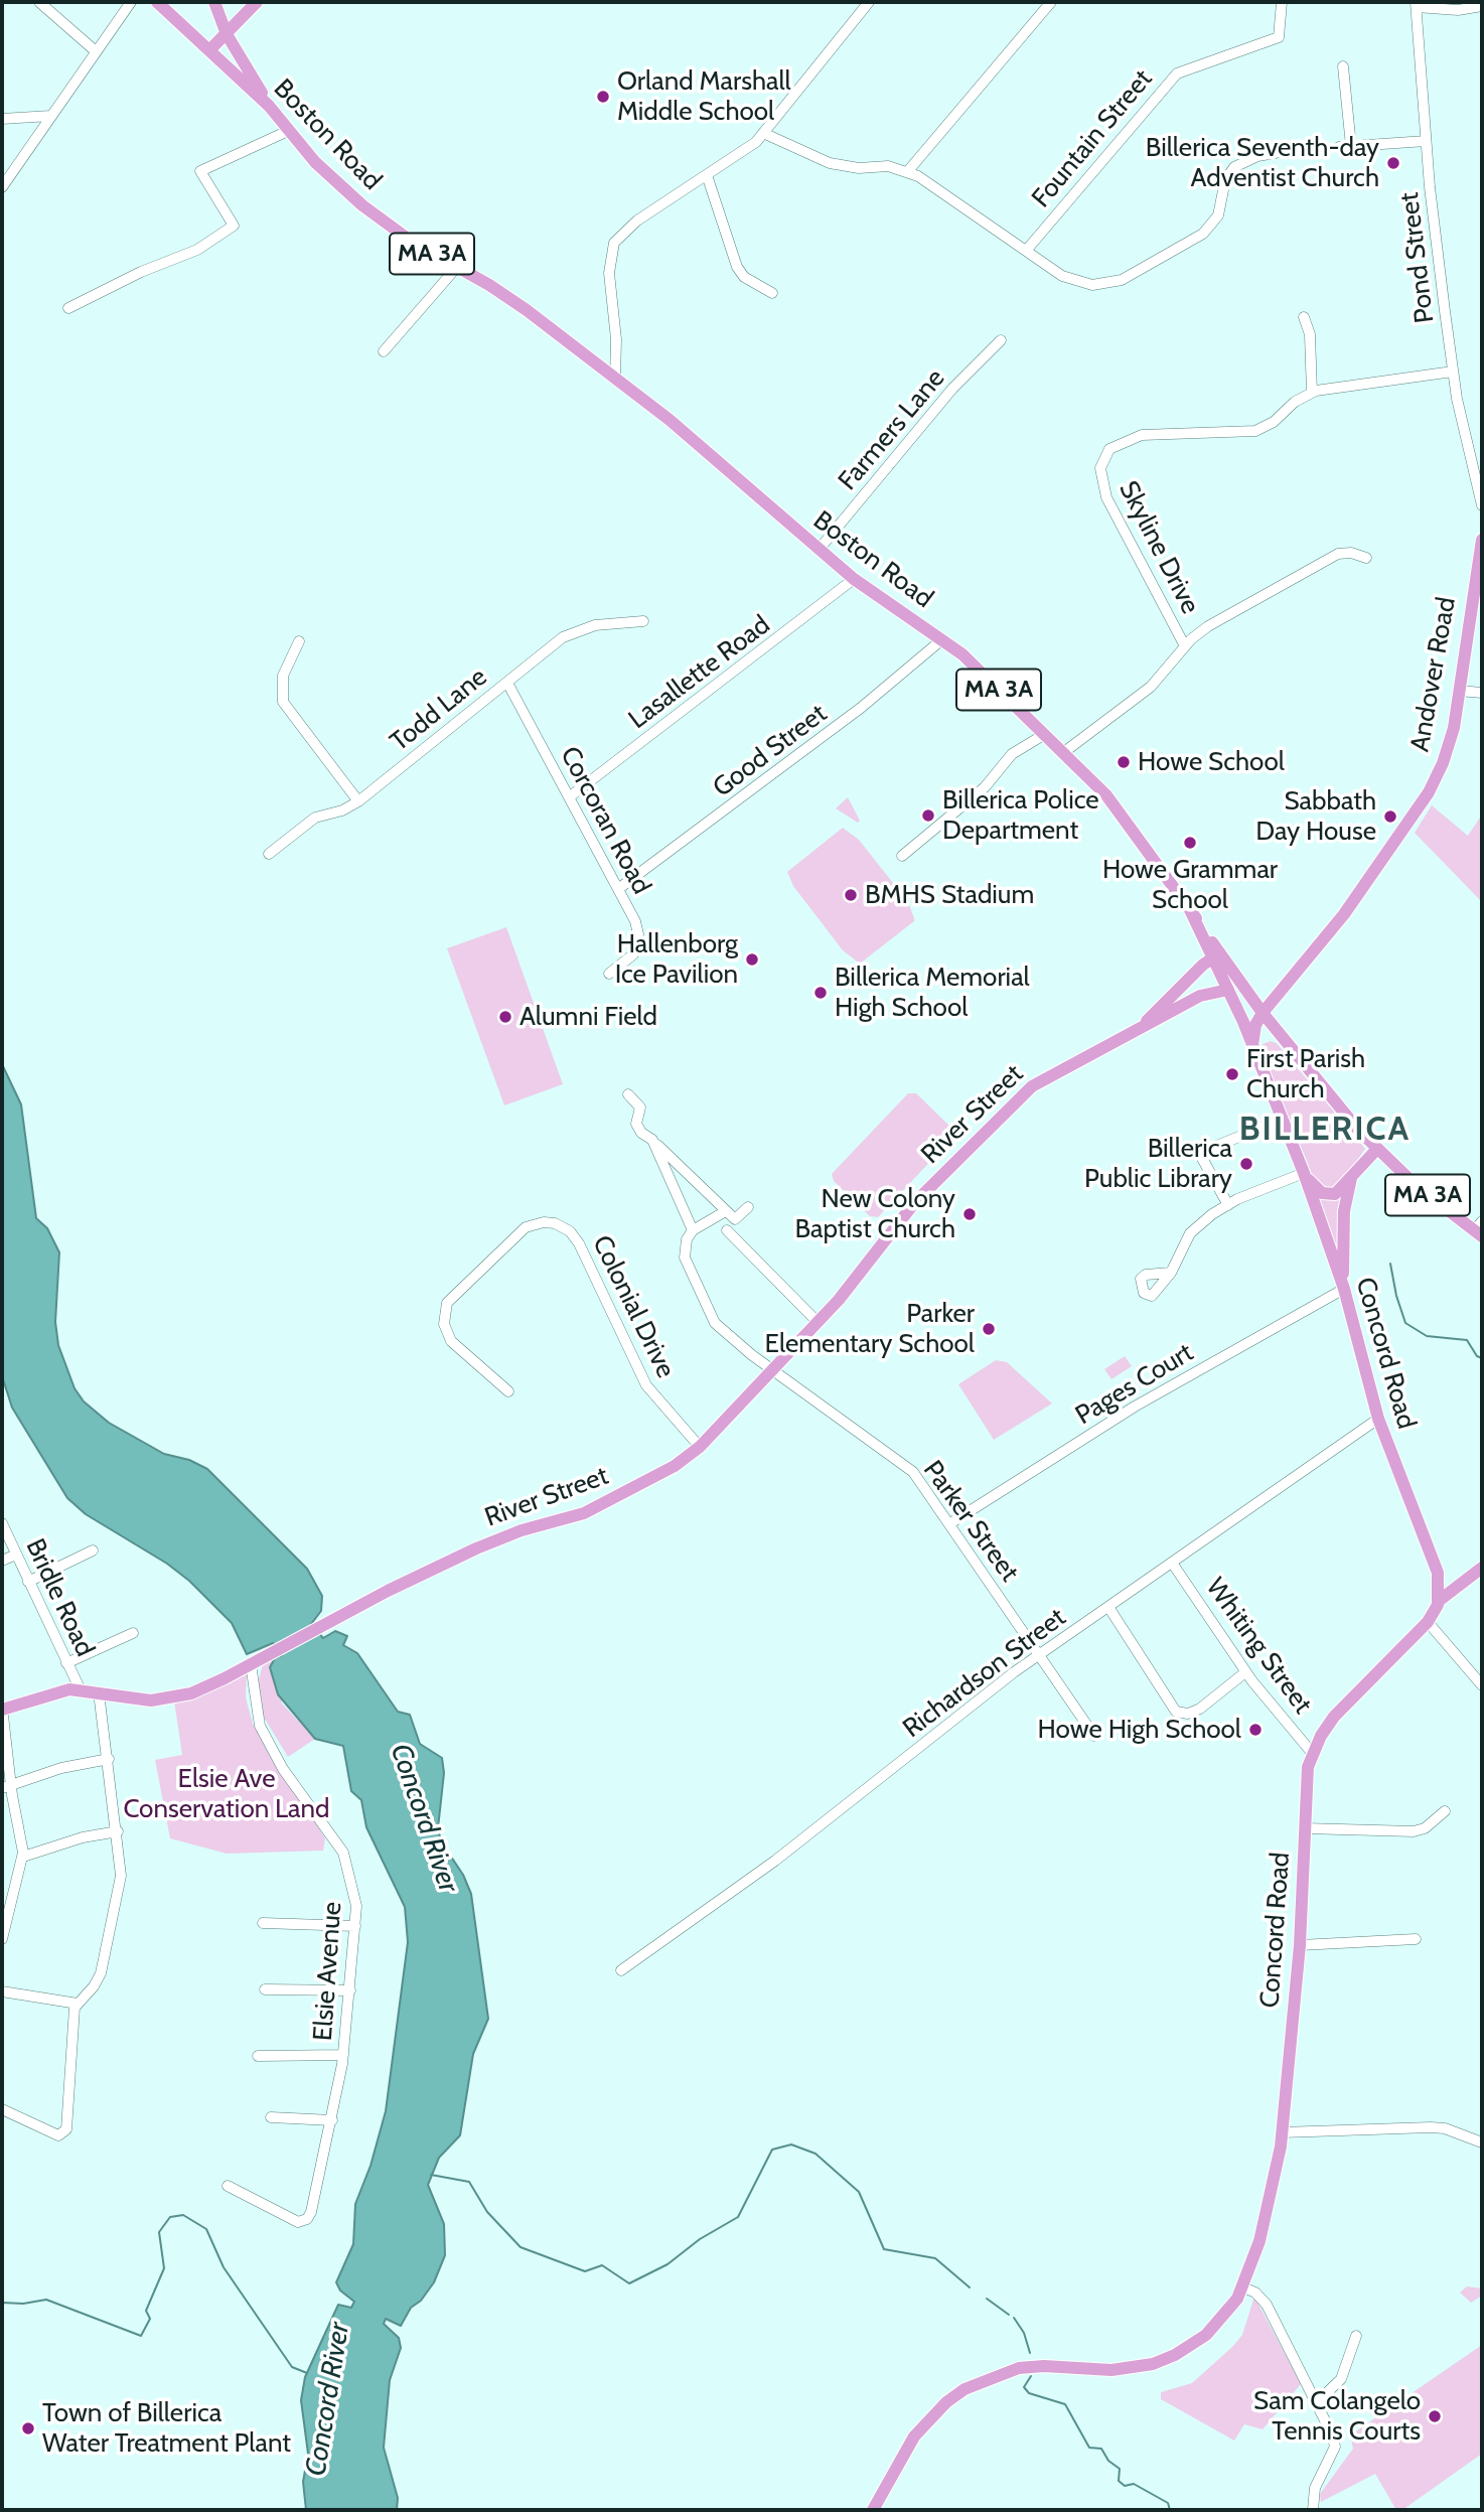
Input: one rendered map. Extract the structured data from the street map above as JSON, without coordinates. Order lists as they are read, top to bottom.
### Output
{
  "streets": {
    "main road": [
      "Boston Road",
      "MA 3A",
      "Andover Road",
      "River Street",
      "Concord Road"
    ],
    "street": [
      "Fountain Street",
      "Pond Street",
      "Farmers Lane",
      "Skyline Drive",
      "Lasallette Road",
      "Todd Lane",
      "Good Street",
      "Corcoran Road",
      "Colonial Drive",
      "Pages Court",
      "Parker Street",
      "Bridle Road",
      "Whiting Street",
      "Richardson Street",
      "Elsie Avenue"
    ]
  },
  "crossings": [
    ["Boston Road", "MA 3A"],
    ["Boston Road", "Farmers Lane"],
    ["Boston Road", "Lasallette Road"],
    ["Boston Road", "Andover Road"],
    ["Boston Road", "Good Street"],
    ["Boston Road", "River Street"],
    ["Boston Road", "Concord Road"],
    ["MA 3A", "Concord Road"],
    ["Pond Street", "Skyline Drive"],
    ["Lasallette Road", "Corcoran Road"],
    ["Todd Lane", "Corcoran Road"],
    ["Good Street", "Corcoran Road"],
    ["River Street", "Colonial Drive"],
    ["River Street", "Concord Road"],
    ["River Street", "Parker Street"],
    ["River Street", "Bridle Road"],
    ["River Street", "Elsie Avenue"],
    ["Concord Road", "Pages Court"],
    ["Concord Road", "Whiting Street"],
    ["Concord Road", "Richardson Street"],
    ["Pages Court", "Parker Street"],
    ["Parker Street", "Richardson Street"],
    ["Whiting Street", "Richardson Street"]
  ],
  "districts": ["BILLERICA"],
  "water": ["Concord River"],
  "parks": ["Elsie Ave Conservation Land"],
  "places": [
    "Orland Marshall Middle School",
    "Billerica Seventh-day Adventist Church",
    "Howe School",
    "Billerica Police Department",
    "Sabbath Day House",
    "Howe Grammar School",
    "BMHS Stadium",
    "Hallenborg Ice Pavilion",
    "Billerica Memorial High School",
    "Alumni Field",
    "First Parish Church",
    "Billerica Public Library",
    "New Colony Baptist Church",
    "Parker Elementary School",
    "Howe High School",
    "Sam Colangelo Tennis Courts",
    "Town of Billerica Water Treatment Plant"
  ]
}
